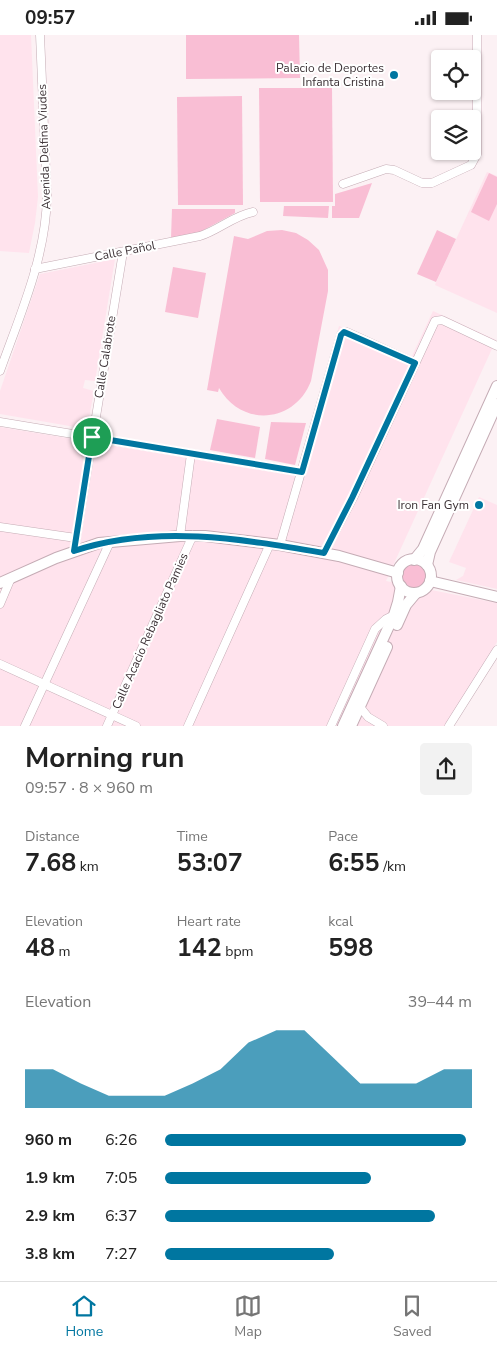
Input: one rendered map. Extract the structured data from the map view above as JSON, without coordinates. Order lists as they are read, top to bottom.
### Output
{
  "streets": {
    "street": [
      "Avenida Delfina Viudes",
      "Calle Pañol",
      "Calle Calabrote",
      "Calle Acacio Rebagliato Pamies"
    ]
  },
  "crossings": [
    ["Avenida Delfina Viudes", "Calle Pañol"],
    ["Calle Pañol", "Calle Calabrote"]
  ],
  "places": ["Palacio de Deportes Infanta Cristina", "Iron Fan Gym"],
  "page": {
    "status": "09:57",
    "heading": ["Morning run", "09:57 · 8 × 960 m"],
    "stats": [
      ["Distance", "7.68 km"],
      ["Time", "53:07"],
      ["Pace", "6:55 /km"],
      ["Elevation", "48 m"],
      ["Heart rate", "142 bpm"],
      ["kcal", "598"]
    ],
    "chart": ["Elevation", "39–44 m"],
    "list": [
      {
        "name": "960 m",
        "note": "6:26"
      },
      {
        "name": "1.9 km",
        "note": "7:05"
      },
      {
        "name": "2.9 km",
        "note": "6:37"
      },
      {
        "name": "3.8 km",
        "note": "7:27"
      }
    ],
    "tabs": ["Home", "Map", "Saved"]
  }
}
